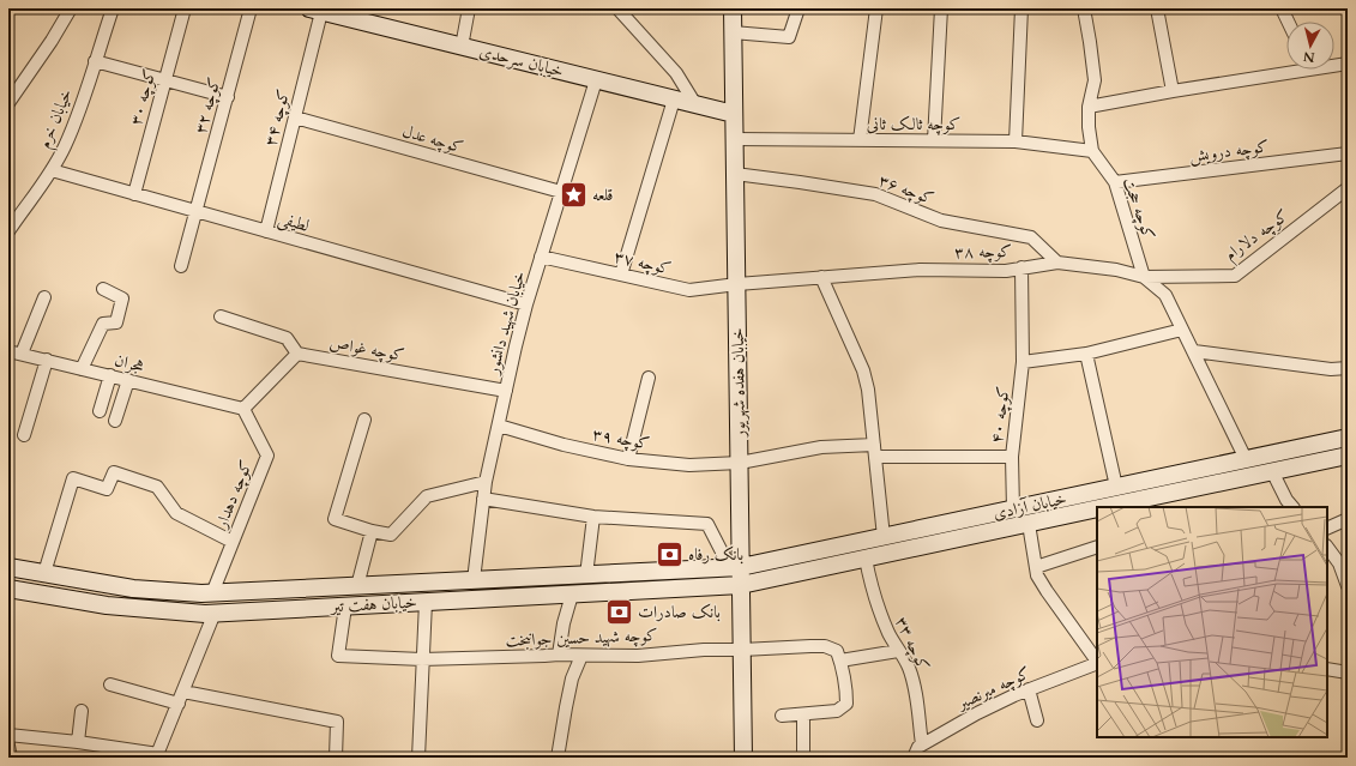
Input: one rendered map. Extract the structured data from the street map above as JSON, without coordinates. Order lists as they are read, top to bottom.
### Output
{
  "streets": {
    "street": [
      "خیابان سرحدی",
      "کوچه ۳۰",
      "کوچه ۳۲",
      "کوچه ۳۴",
      "خیابان خرم",
      "کوچه ثالک ثانی",
      "کوچه عدل",
      "کوچه درویش",
      "کوچه ۳۶",
      "کوچه حجت",
      "لطیفی",
      "کوچه دلارام",
      "کوچه ۳۸",
      "کوچه ۳۷",
      "خیابان شهید دانشور",
      "کوچه غواص",
      "هجران",
      "خیابان هفده شهریور",
      "کوچه ۴۰",
      "کوچه ۳۹",
      "کوچه دهدار",
      "خیابان آزادی",
      "خیابان هفت تیر",
      "کوچه شهید حسین جوانبخت",
      "کوچه ۳۳",
      "کوچه میرنصیر"
    ]
  },
  "crossings": [
    ["خیابان سرحدی", "کوچه ۳۴"],
    ["خیابان سرحدی", "خیابان شهید دانشور"],
    ["خیابان سرحدی", "خیابان هفده شهریور"],
    ["کوچه ۳۰", "لطیفی"],
    ["کوچه ۳۲", "لطیفی"],
    ["کوچه ۳۴", "کوچه عدل"],
    ["کوچه ۳۴", "لطیفی"],
    ["خیابان خرم", "لطیفی"],
    ["کوچه ثالک ثانی", "کوچه حجت"],
    ["کوچه ثالک ثانی", "خیابان هفده شهریور"],
    ["کوچه عدل", "خیابان شهید دانشور"],
    ["کوچه درویش", "کوچه حجت"],
    ["کوچه ۳۶", "کوچه ۳۸"],
    ["کوچه ۳۶", "خیابان هفده شهریور"],
    ["کوچه حجت", "کوچه دلارام"],
    ["کوچه حجت", "کوچه ۳۸"],
    ["لطیفی", "خیابان شهید دانشور"],
    ["کوچه دلارام", "کوچه ۳۸"],
    ["کوچه ۳۸", "کوچه ۳۷"],
    ["کوچه ۳۸", "خیابان هفده شهریور"],
    ["کوچه ۳۸", "کوچه ۴۰"],
    ["کوچه ۳۷", "خیابان شهید دانشور"],
    ["کوچه ۳۷", "خیابان هفده شهریور"],
    ["خیابان شهید دانشور", "کوچه غواص"],
    ["خیابان شهید دانشور", "کوچه ۳۹"],
    ["خیابان شهید دانشور", "خیابان هفت تیر"],
    ["هجران", "کوچه دهدار"],
    ["خیابان هفده شهریور", "کوچه ۴۰"],
    ["خیابان هفده شهریور", "کوچه ۳۹"],
    ["خیابان هفده شهریور", "خیابان آزادی"],
    ["خیابان هفده شهریور", "خیابان هفت تیر"],
    ["خیابان هفده شهریور", "کوچه شهید حسین جوانبخت"],
    ["کوچه ۴۰", "کوچه ۳۹"],
    ["کوچه دهدار", "خیابان هفت تیر"],
    ["خیابان آزادی", "خیابان هفت تیر"],
    ["خیابان آزادی", "کوچه ۳۳"],
    ["خیابان هفت تیر", "کوچه شهید حسین جوانبخت"],
    ["کوچه ۳۳", "کوچه میرنصیر"]
  ],
  "places": {
    "place": ["قلعه"],
    "bank": ["بانک رفاه", "بانک صادرات"]
  },
  "north": "bottom"
}
